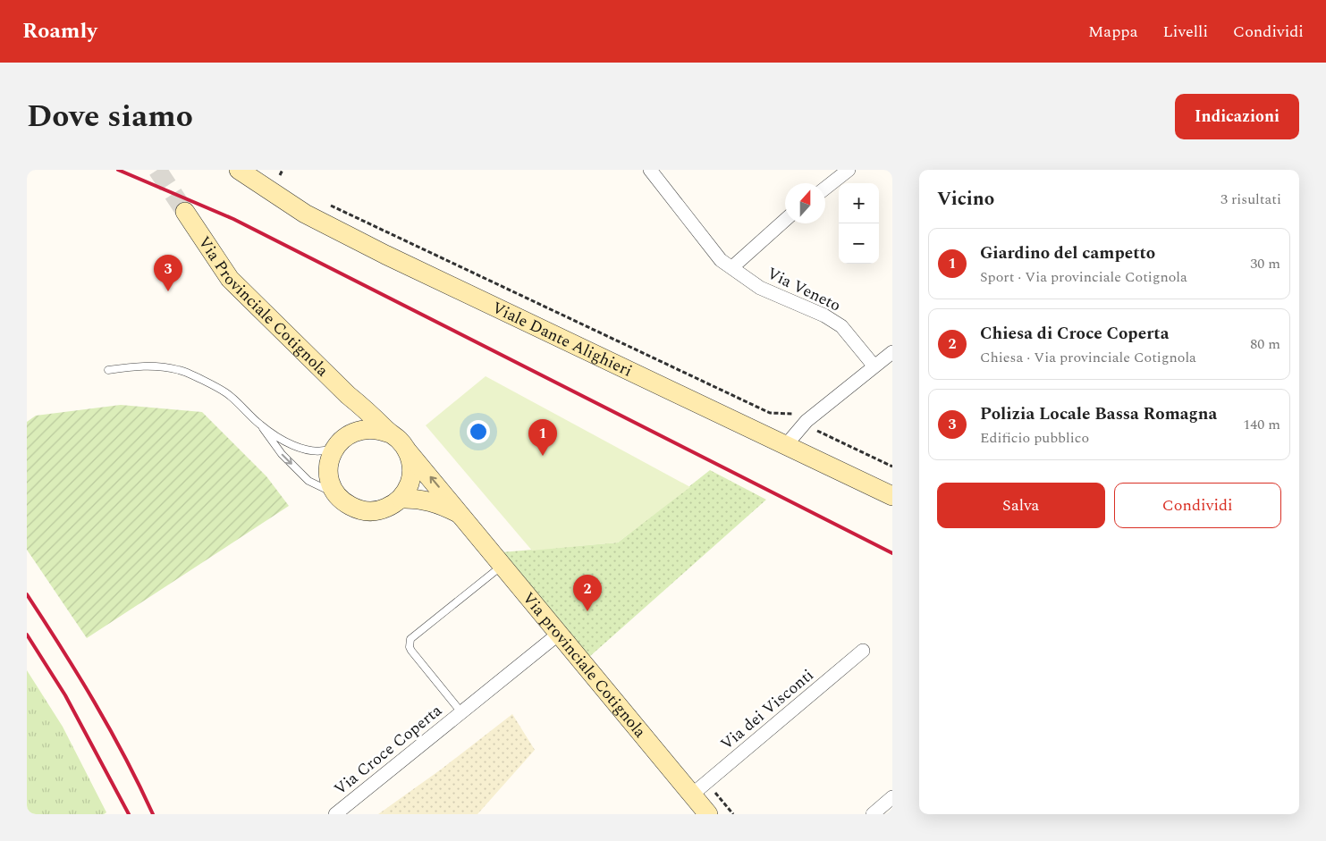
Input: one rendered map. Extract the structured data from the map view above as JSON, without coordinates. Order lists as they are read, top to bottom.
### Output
{
  "streets": {
    "street": [
      "Via Veneto",
      "Via Provinciale Cotignola",
      "Viale Dante Alighieri",
      "Via provinciale Cotignola",
      "Via dei Visconti",
      "Via Croce Coperta"
    ]
  },
  "crossings": [
    ["Via Provinciale Cotignola", "Via provinciale Cotignola"],
    ["Via provinciale Cotignola", "Via dei Visconti"],
    ["Via provinciale Cotignola", "Via Croce Coperta"]
  ],
  "north": "top",
  "page": {
    "header": "Roamly",
    "nav": ["Mappa", "Livelli", "Condividi"],
    "title": "Dove siamo",
    "buttons": [
      "Indicazioni",
      ["Salva", "Condividi"]
    ],
    "heading": ["Vicino", "3 risultati"],
    "map_buttons": ["+", "−"],
    "list": [
      {
        "mark": "1",
        "name": "Giardino del campetto",
        "note": "Sport · Via provinciale Cotignola",
        "value": "30 m"
      },
      {
        "mark": "2",
        "name": "Chiesa di Croce Coperta",
        "note": "Chiesa · Via provinciale Cotignola",
        "value": "80 m"
      },
      {
        "mark": "3",
        "name": "Polizia Locale Bassa Romagna",
        "note": "Edificio pubblico",
        "value": "140 m"
      }
    ],
    "pins": ["3", "1", "2"]
  }
}
